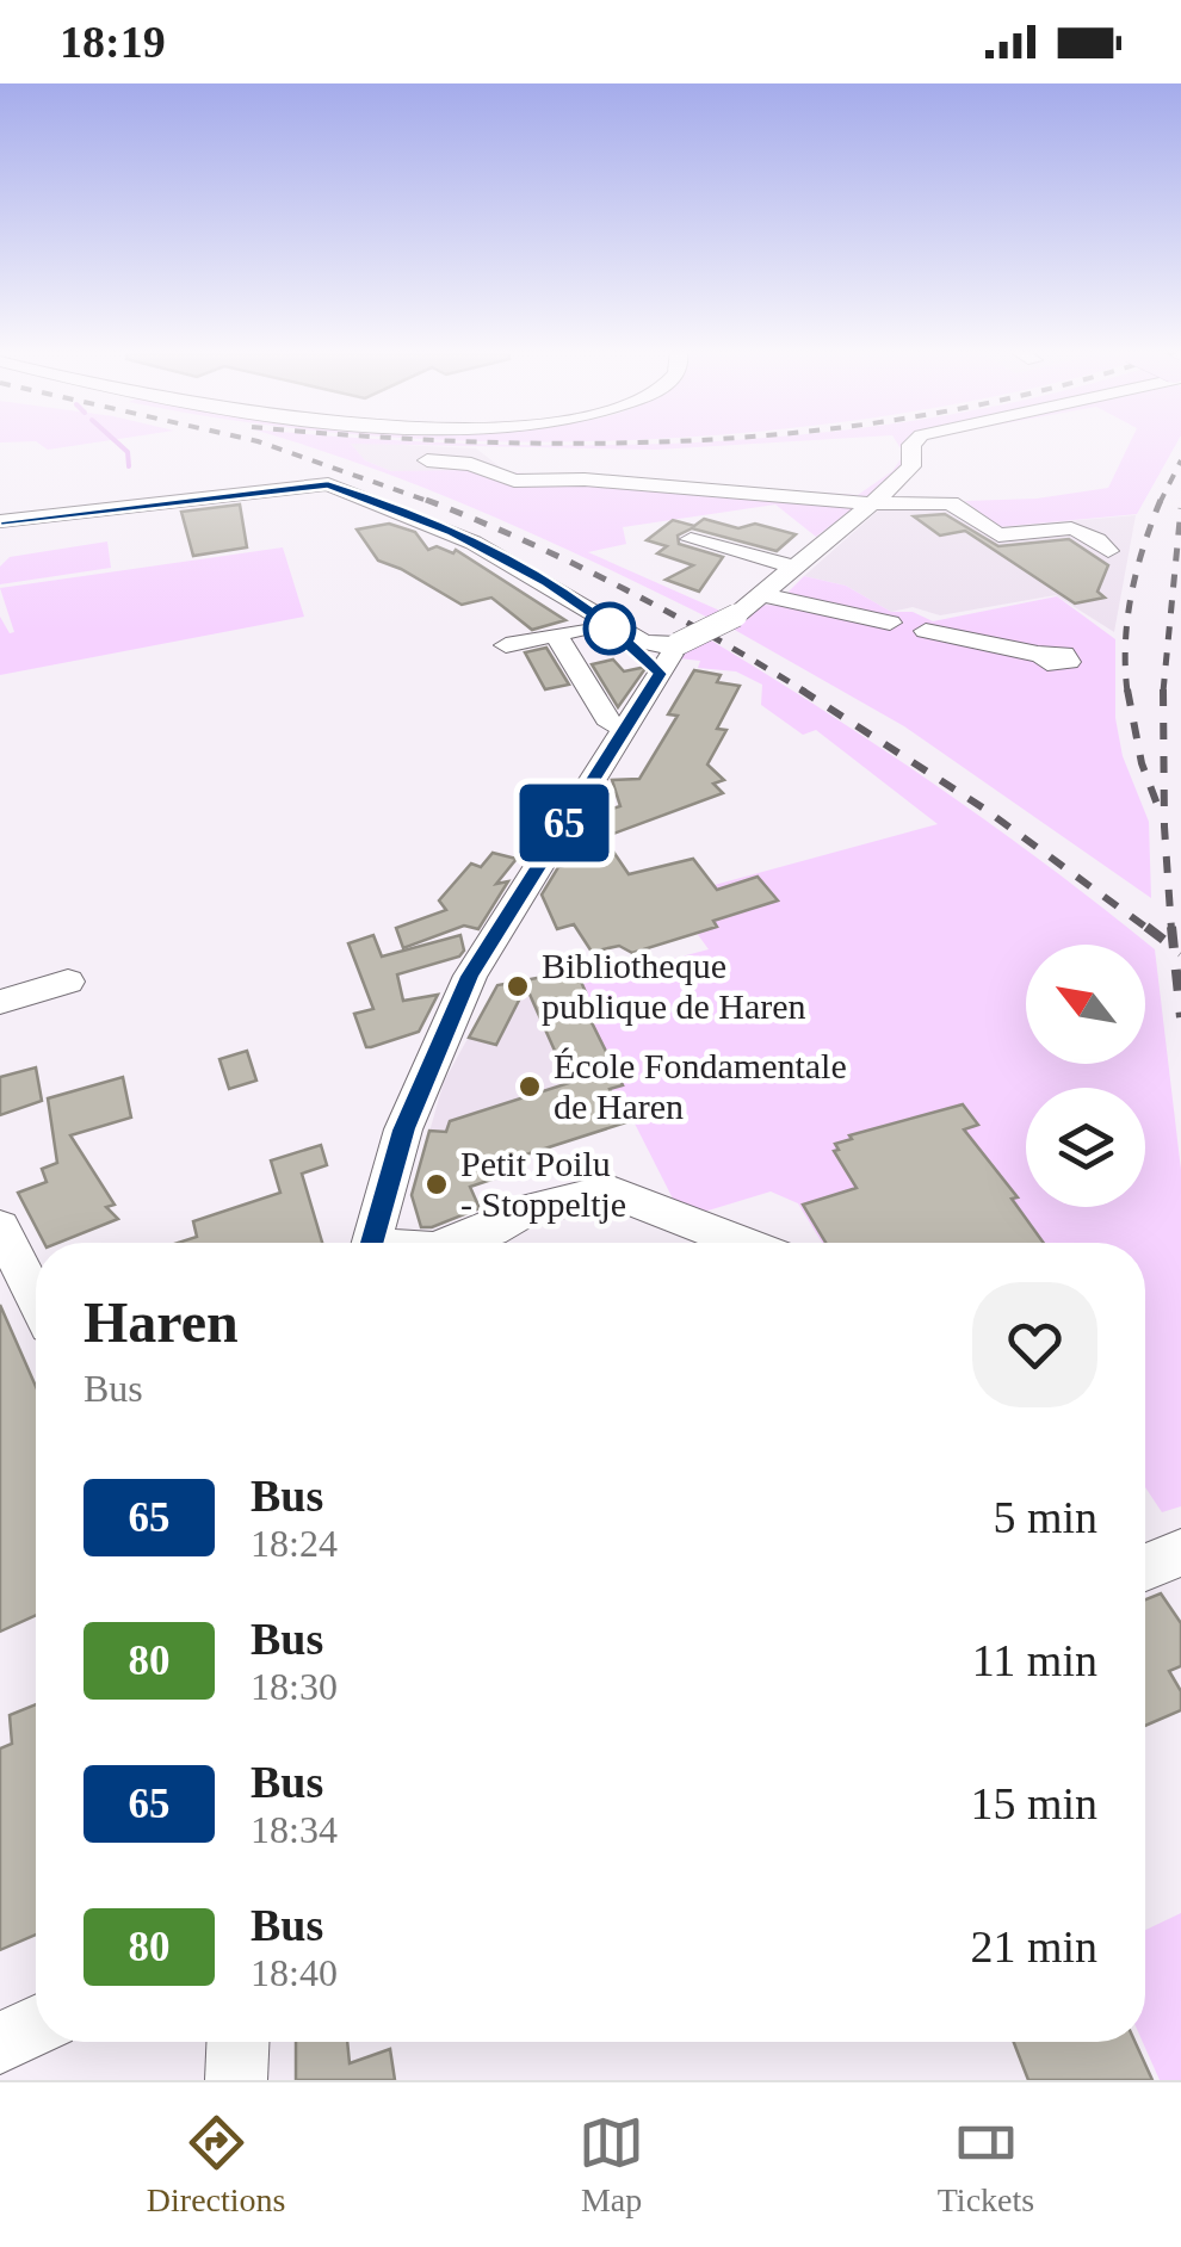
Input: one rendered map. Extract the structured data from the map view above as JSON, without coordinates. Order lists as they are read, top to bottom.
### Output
{
  "places": ["Bibliotheque publique de Haren", "École Fondamentale de Haren", "Petit Poilu - Stoppeltje"],
  "lines": ["bus line 65"],
  "north": "top left",
  "page": {
    "status": "18:19",
    "on_map": "65",
    "heading": ["Haren", "Bus"],
    "list": [
      {
        "mark": "65",
        "name": "Bus",
        "note": "18:24",
        "value": "5 min"
      },
      {
        "mark": "80",
        "name": "Bus",
        "note": "18:30",
        "value": "11 min"
      },
      {
        "mark": "65",
        "name": "Bus",
        "note": "18:34",
        "value": "15 min"
      },
      {
        "mark": "80",
        "name": "Bus",
        "note": "18:40",
        "value": "21 min"
      }
    ],
    "tabs": ["Directions", "Map", "Tickets"]
  }
}
